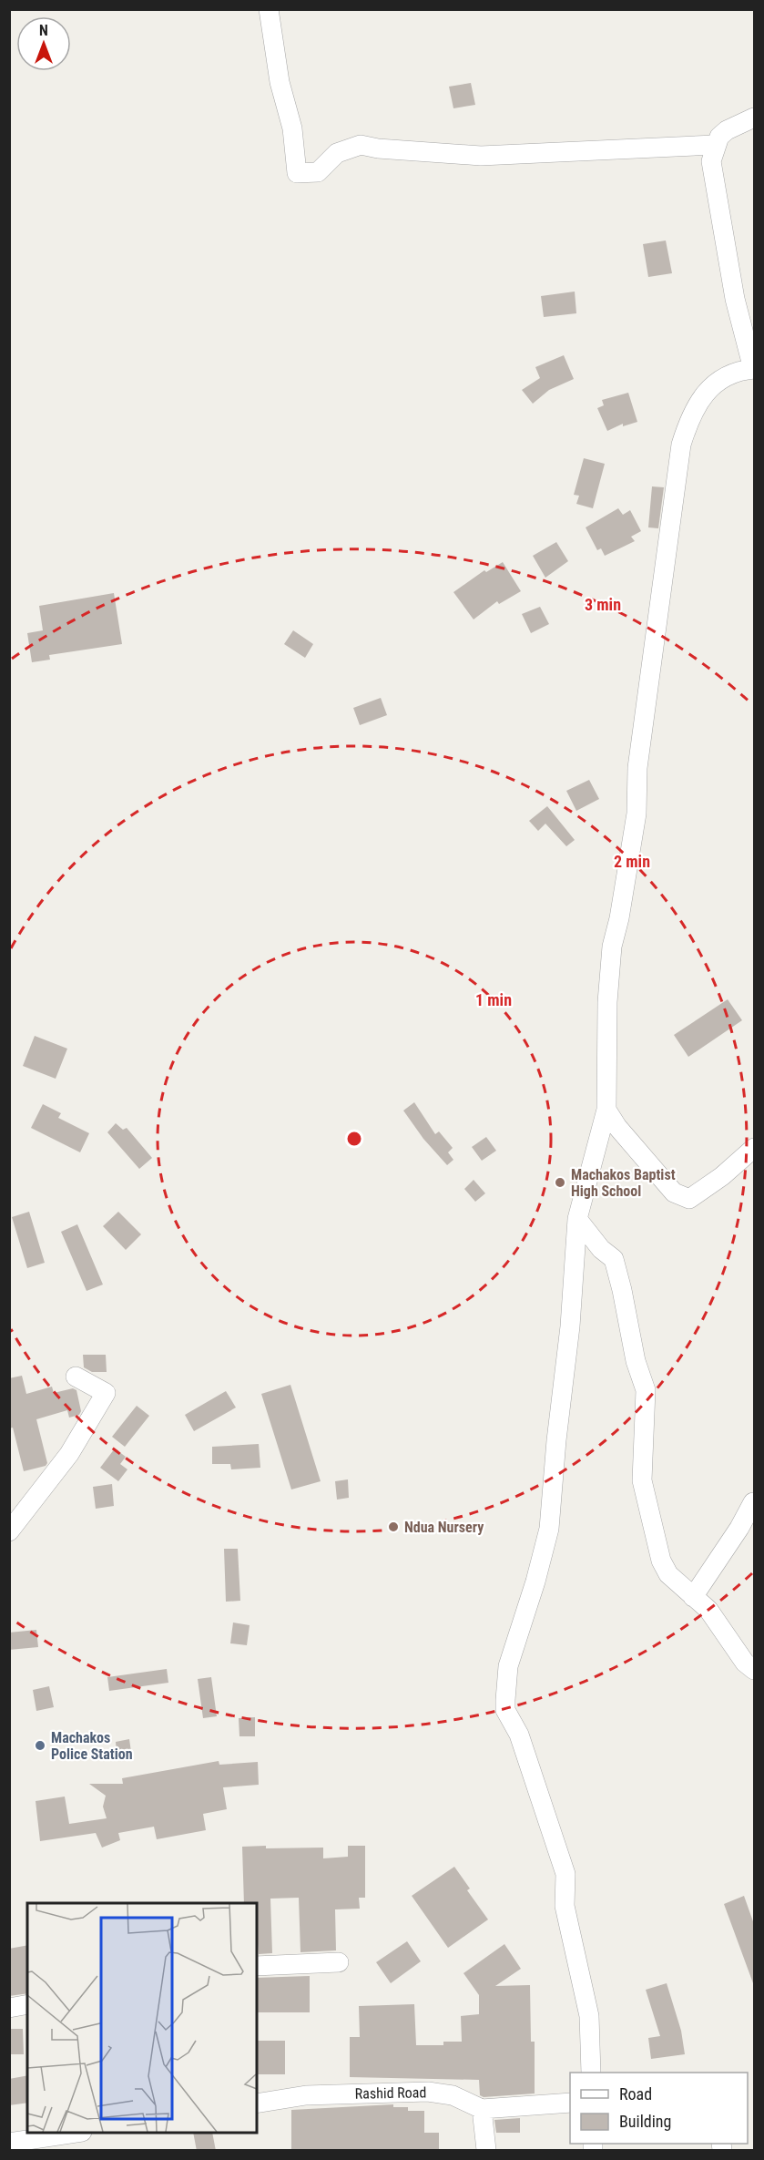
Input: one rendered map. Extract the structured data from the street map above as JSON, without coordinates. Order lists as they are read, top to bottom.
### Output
{
  "streets": {
    "street": ["Rashid Road"]
  },
  "places": ["Machakos Baptist High School", "Ndua Nursery", "Machakos Police Station"],
  "legend": ["Road", "Building"],
  "north": "top",
  "rings": ["3 min", "2 min", "1 min"]
}
